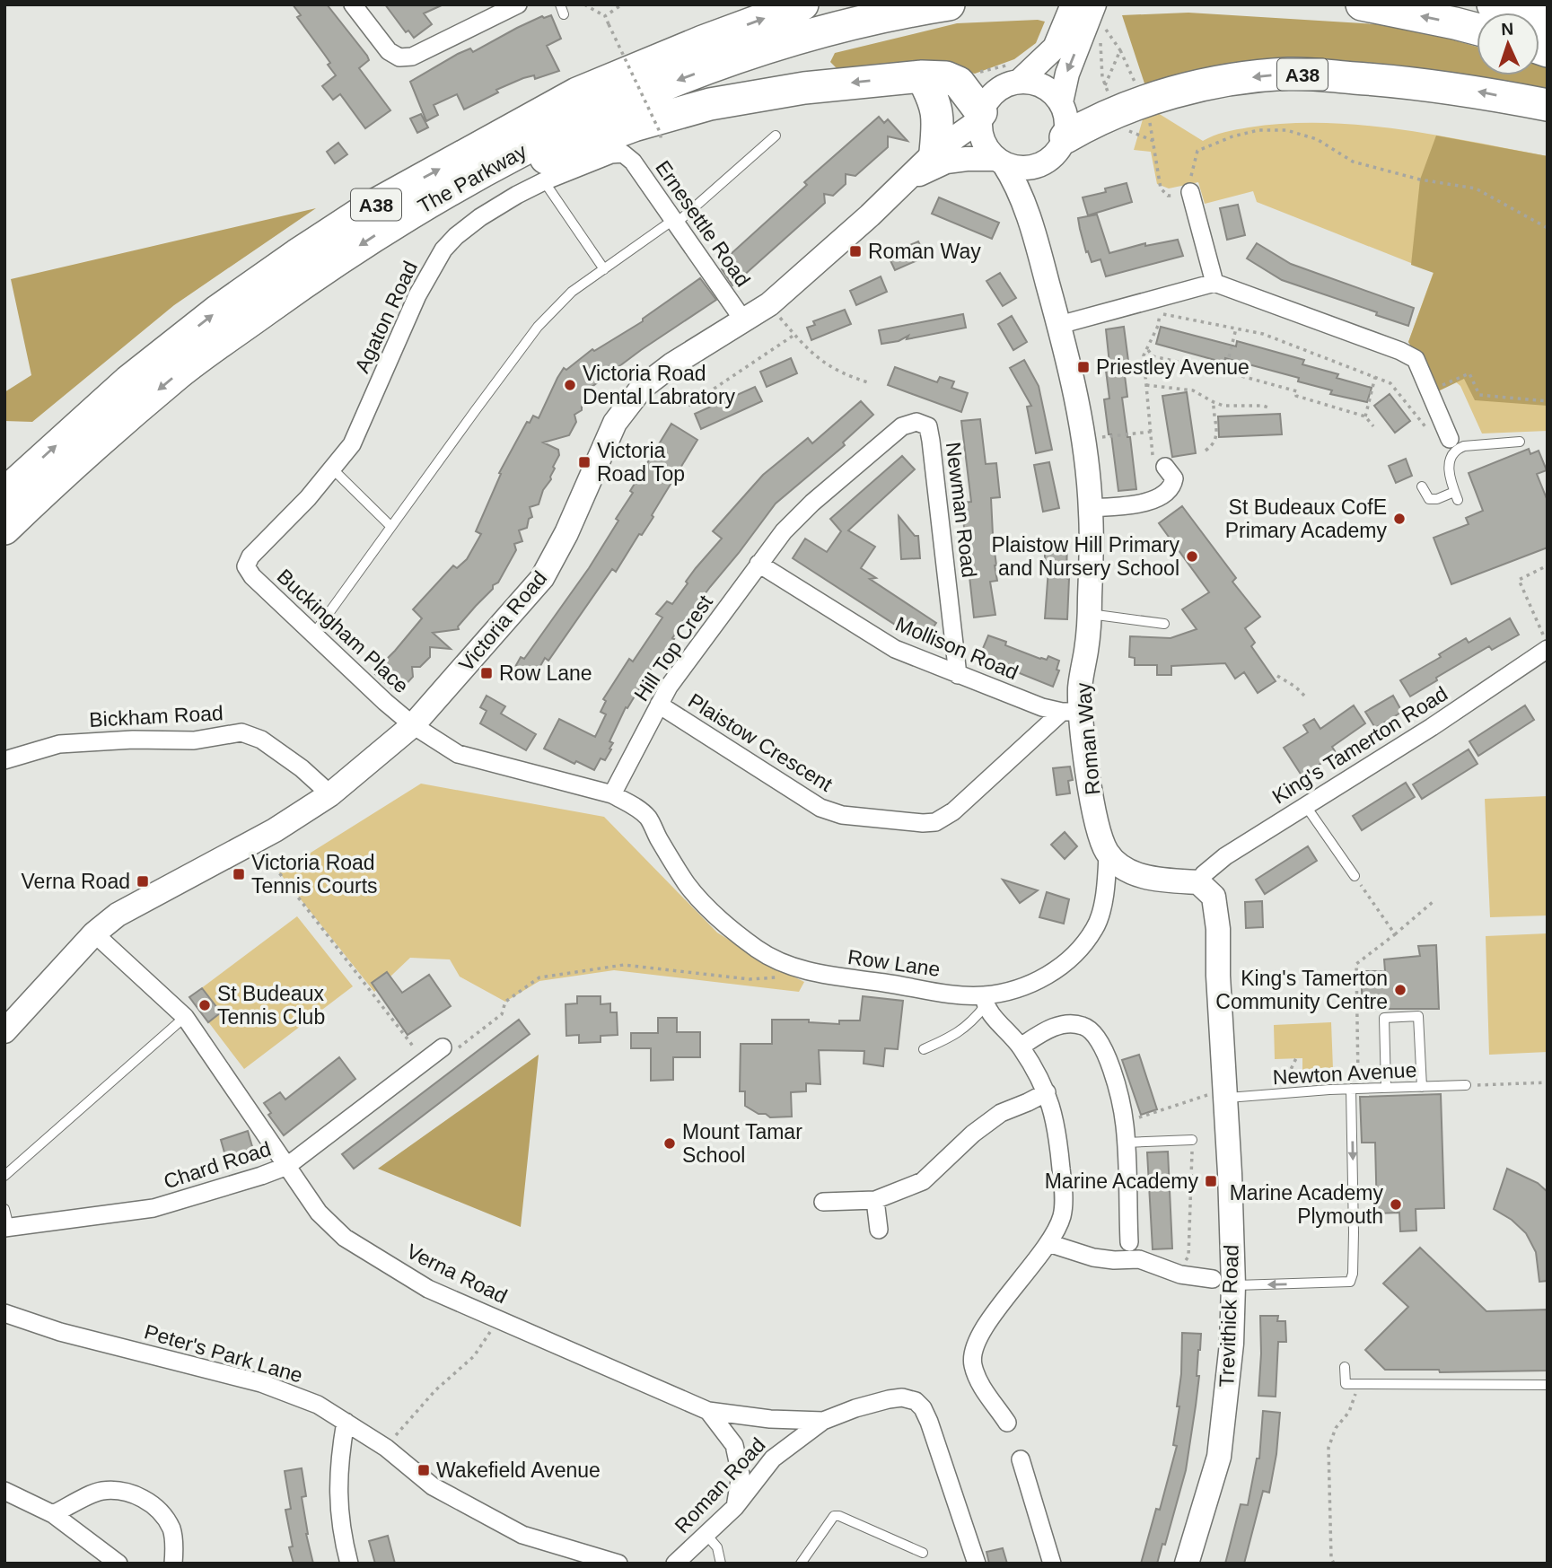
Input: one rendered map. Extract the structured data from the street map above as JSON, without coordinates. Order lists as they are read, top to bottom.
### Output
{
  "streets": {
    "highway": ["A38", "The Parkway"],
    "street": [
      "Ernesettle Road",
      "Agaton Road",
      "Newman Road",
      "Victoria Road",
      "Buckingham Place",
      "Hill Top Crest",
      "Mollison Road",
      "Bickham Road",
      "Roman Way",
      "Plaistow Crescent",
      "King's Tamerton Road",
      "Row Lane",
      "Chard Road",
      "Verna Road",
      "Trevithick Road",
      "Peter's Park Lane",
      "Roman Road"
    ],
    "lane": ["Newton Avenue"]
  },
  "crossings": [
    ["A38", "The Parkway"],
    ["A38", "Victoria Road"],
    ["A38", "Roman Way"],
    ["Ernesettle Road", "Agaton Road"],
    ["Ernesettle Road", "Victoria Road"],
    ["Agaton Road", "Buckingham Place"],
    ["Newman Road", "Hill Top Crest"],
    ["Newman Road", "Mollison Road"],
    ["Victoria Road", "Buckingham Place"],
    ["Victoria Road", "Bickham Road"],
    ["Victoria Road", "Roman Way"],
    ["Victoria Road", "Row Lane"],
    ["Victoria Road", "Verna Road"],
    ["Buckingham Place", "Row Lane"],
    ["Hill Top Crest", "Mollison Road"],
    ["Hill Top Crest", "Plaistow Crescent"],
    ["Hill Top Crest", "Row Lane"],
    ["Mollison Road", "Roman Way"],
    ["Mollison Road", "Plaistow Crescent"],
    ["Roman Way", "Plaistow Crescent"],
    ["Roman Way", "Row Lane"],
    ["King's Tamerton Road", "Trevithick Road"],
    ["Newton Avenue", "Trevithick Road"],
    ["Chard Road", "Verna Road"],
    ["Verna Road", "Roman Road"]
  ],
  "places": {
    "transit": [
      "Roman Way",
      "Priestley Avenue",
      "Victoria Road Top",
      "Row Lane",
      "Victoria Road Tennis Courts",
      "Verna Road",
      "Marine Academy",
      "Wakefield Avenue"
    ],
    "other": [
      "Victoria Road Dental Labratory",
      "St Budeaux CofE Primary Academy",
      "Plaistow Hill Primary and Nursery School",
      "King's Tamerton Community Centre",
      "St Budeaux Tennis Club",
      "Mount Tamar School",
      "Marine Academy Plymouth"
    ]
  },
  "north": "top"
}
